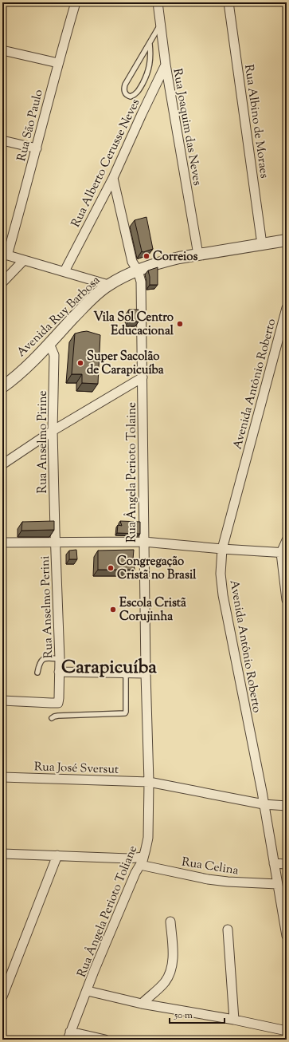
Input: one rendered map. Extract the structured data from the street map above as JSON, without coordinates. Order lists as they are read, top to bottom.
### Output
{
  "streets": {
    "street": [
      "Rua Albino de Moraes",
      "Rua São Paulo",
      "Rua Joaquim das Neves",
      "Rua Alberto Cerusse Neves",
      "Avenida Ruy Barbosa",
      "Avenida Antônio Roberto",
      "Rua Anselmo Pirine",
      "Rua Ângela Perioto Tolaine",
      "Rua Anselmo Perini",
      "Rua José Sversut",
      "Rua Celina",
      "Rua Ângela Perioto Toliane"
    ]
  },
  "crossings": [
    ["Rua Albino de Moraes", "Avenida Ruy Barbosa"],
    ["Rua Joaquim das Neves", "Rua Alberto Cerusse Neves"],
    ["Rua Joaquim das Neves", "Avenida Ruy Barbosa"],
    ["Rua Alberto Cerusse Neves", "Rua Ângela Perioto Tolaine"],
    ["Avenida Ruy Barbosa", "Rua Anselmo Pirine"],
    ["Avenida Ruy Barbosa", "Rua Ângela Perioto Tolaine"],
    ["Avenida Antônio Roberto", "Rua José Sversut"],
    ["Avenida Antônio Roberto", "Rua Celina"],
    ["Rua Anselmo Pirine", "Rua Anselmo Perini"],
    ["Rua Ângela Perioto Tolaine", "Rua Ângela Perioto Toliane"],
    ["Rua José Sversut", "Rua Ângela Perioto Toliane"],
    ["Rua Celina", "Rua Ângela Perioto Toliane"]
  ],
  "districts": ["Carapicuíba"],
  "places": [
    "Correios",
    "Vila Sol Centro Educacional",
    "Super Sacolão de Carapicuíba",
    "Congregação Cristã no Brasil",
    "Escola Cristã Corujinha"
  ],
  "scale_bar": "50 m"
}
